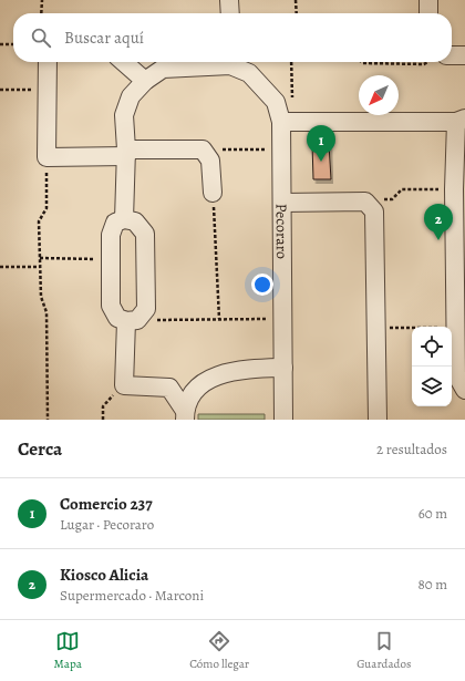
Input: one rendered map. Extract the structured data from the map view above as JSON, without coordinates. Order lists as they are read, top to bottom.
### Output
{
  "streets": {
    "street": ["Pecoraro"]
  },
  "north": "bottom left",
  "page": {
    "search": "Buscar aquí",
    "pins": ["1", "2"],
    "heading": ["Cerca", "2 resultados"],
    "list": [
      {
        "mark": "1",
        "name": "Comercio 237",
        "note": "Lugar · Pecoraro",
        "value": "60 m"
      },
      {
        "mark": "2",
        "name": "Kiosco Alicia",
        "note": "Supermercado · Marconi",
        "value": "80 m"
      }
    ],
    "nav": ["Mapa", "Cómo llegar", "Guardados"]
  }
}
